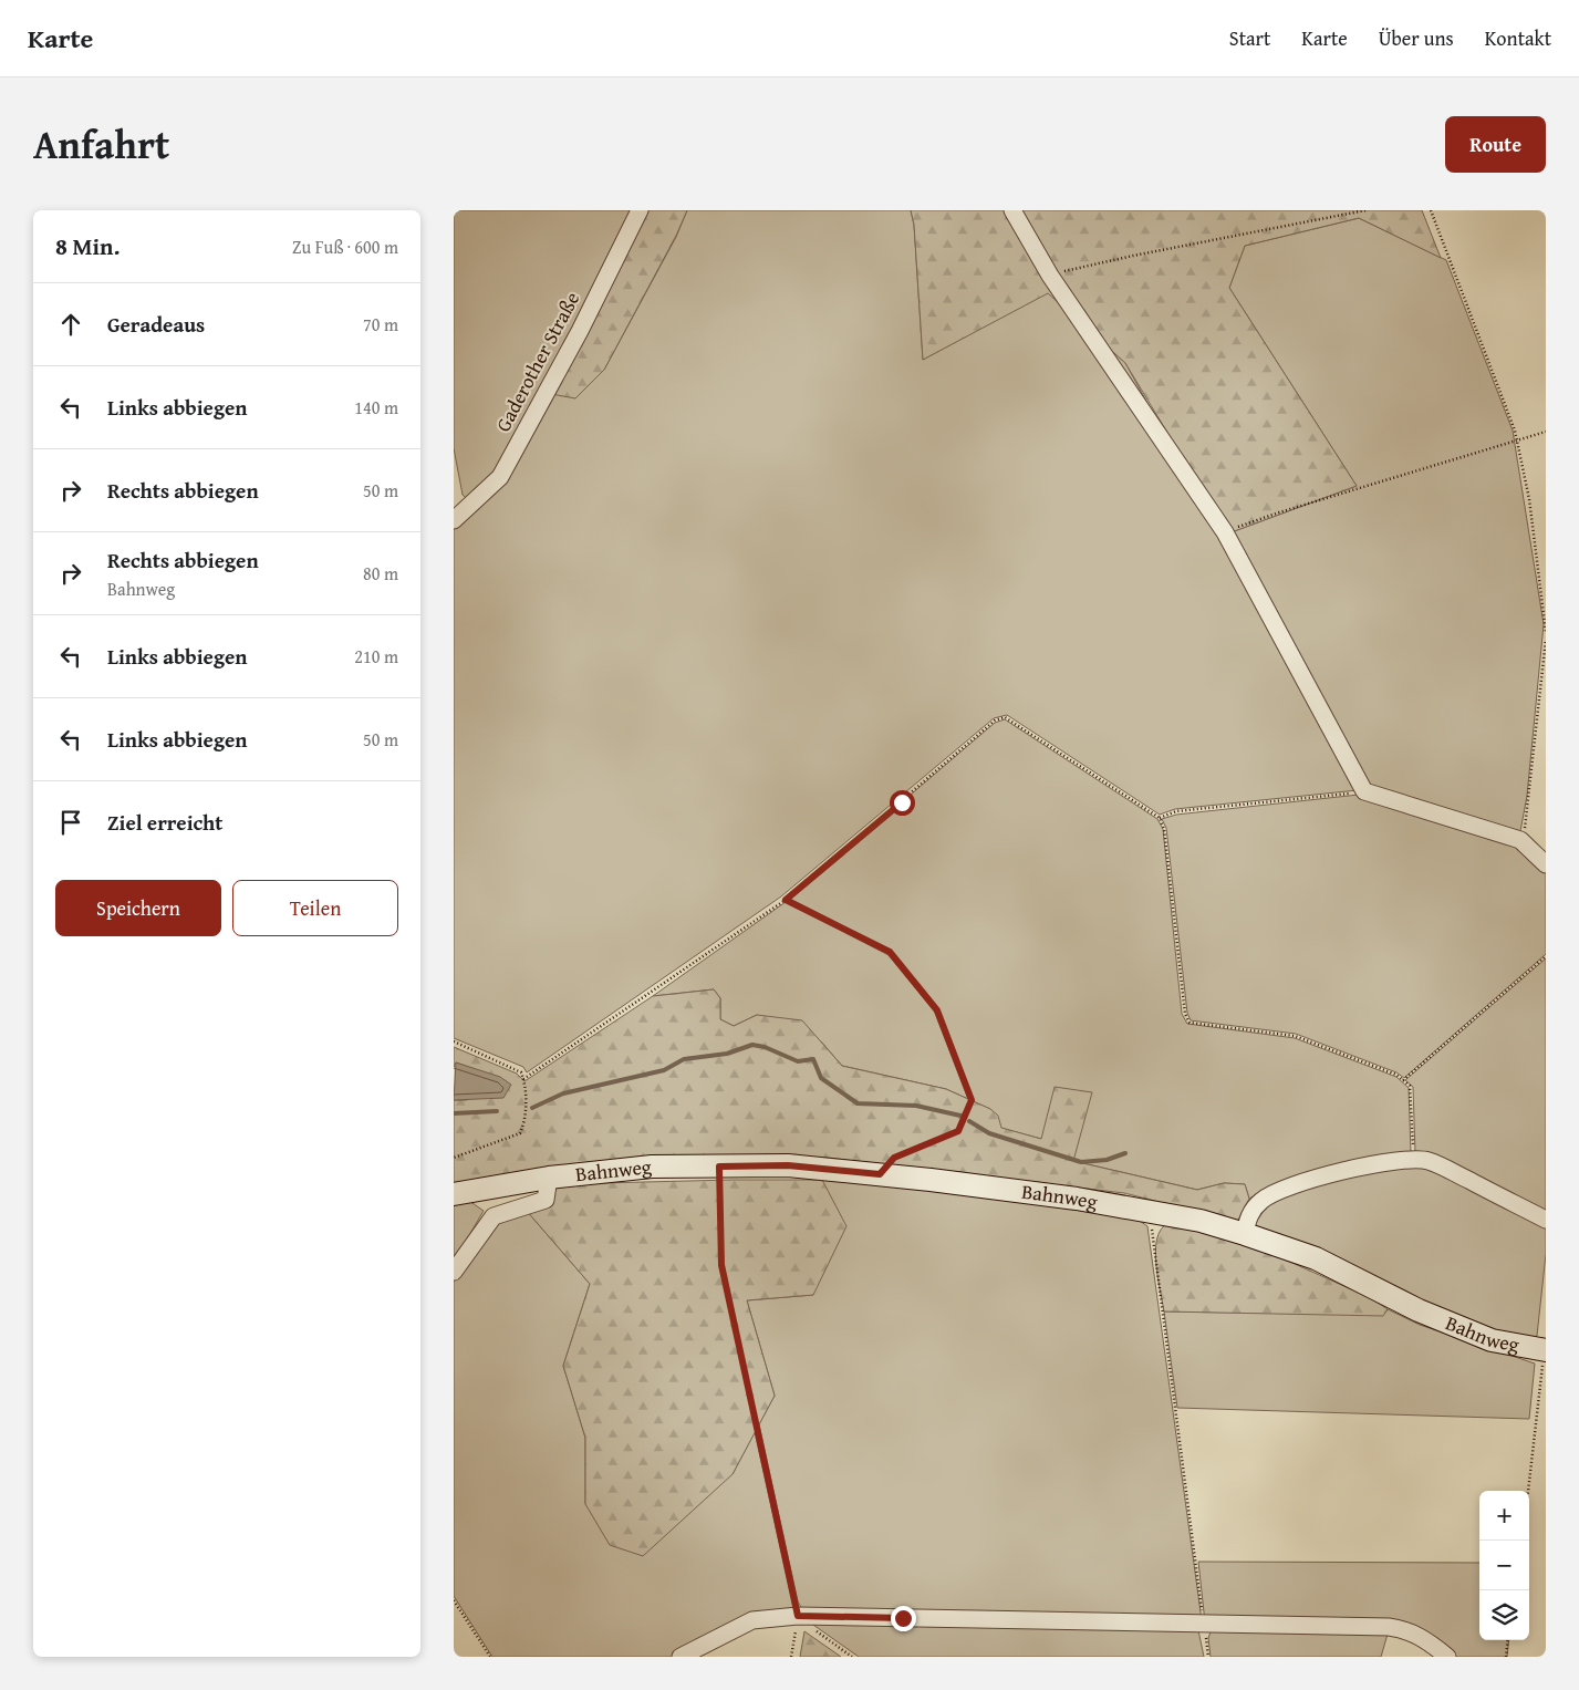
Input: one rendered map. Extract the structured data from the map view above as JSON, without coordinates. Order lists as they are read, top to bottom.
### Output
{
  "streets": {
    "main road": ["Bahnweg"],
    "street": ["Gaderother Straße"]
  },
  "page": {
    "header": "Karte",
    "nav": [
      "Start",
      "Karte",
      "Über uns",
      "Kontakt"
    ],
    "title": "Anfahrt",
    "buttons": [
      "Route",
      ["Speichern", "Teilen"]
    ],
    "heading": ["8 Min.", "Zu Fuß · 600 m"],
    "list": [
      ["Geradeaus", "70 m"],
      ["Links abbiegen", "140 m"],
      ["Rechts abbiegen", "50 m"],
      ["Rechts abbiegen", "Bahnweg", "80 m"],
      ["Links abbiegen", "210 m"],
      ["Links abbiegen", "50 m"],
      "Ziel erreicht"
    ],
    "map_buttons": ["+", "−"]
  }
}
